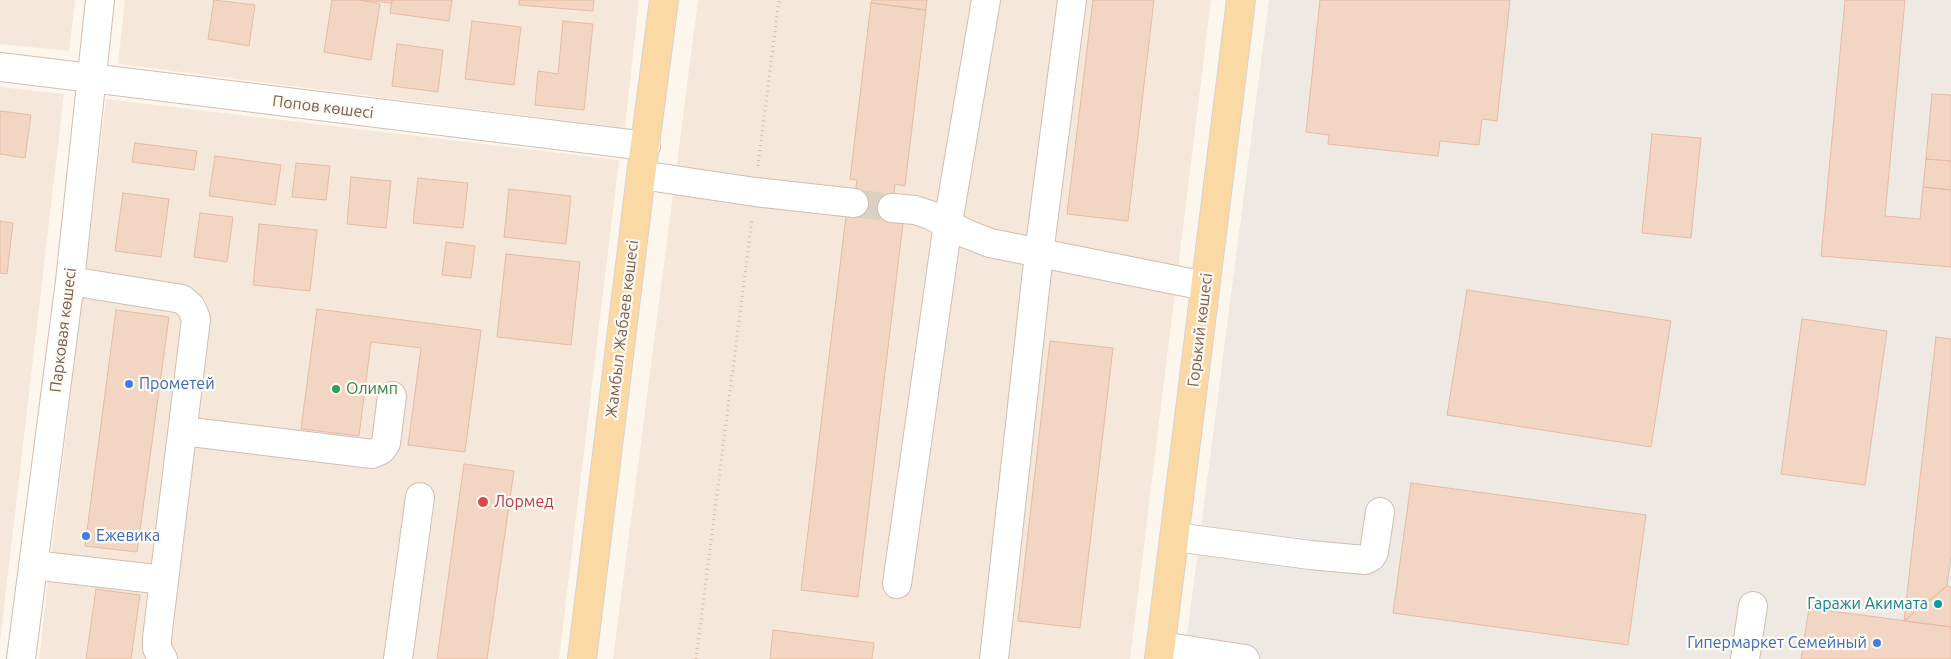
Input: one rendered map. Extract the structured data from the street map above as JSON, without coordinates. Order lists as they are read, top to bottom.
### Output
{
  "streets": {
    "main road": ["Жамбыл Жабаев көшесі", "Горький көшесі"],
    "street": ["Попов көшесі", "Парковая көшесі"]
  },
  "crossings": [
    ["Попов көшесі", "Жамбыл Жабаев көшесі"],
    ["Попов көшесі", "Парковая көшесі"]
  ],
  "places": [
    "Прометей",
    "Олимп",
    "Лормед",
    "Ежевика",
    "Гаражи Акимата",
    "Гипермаркет Семейный"
  ]
}
